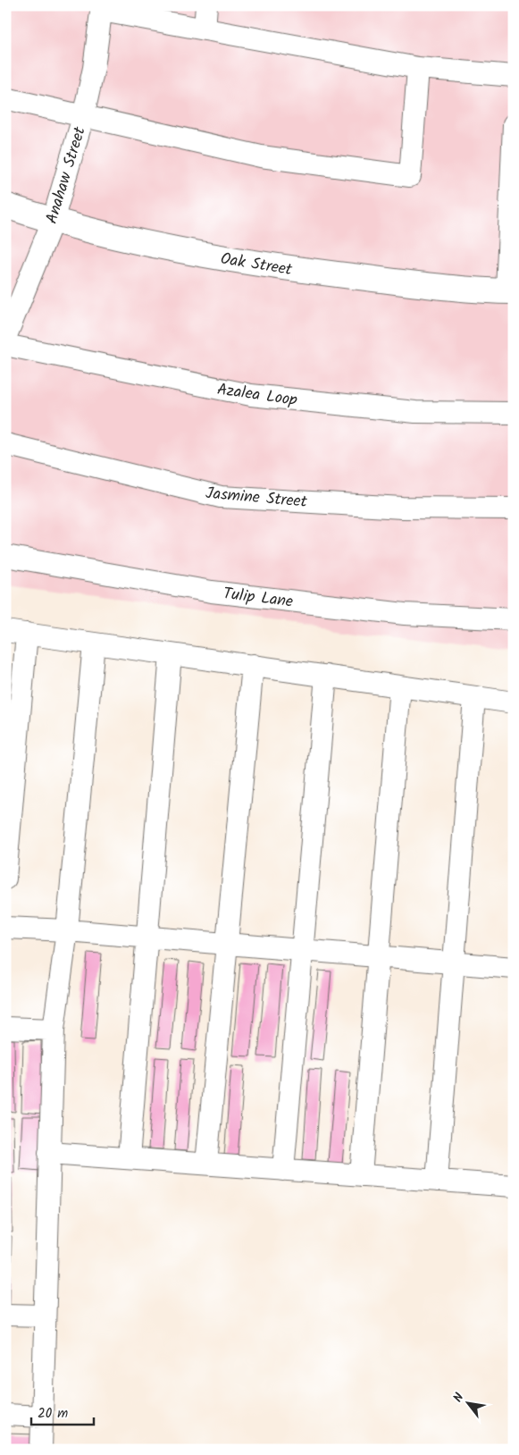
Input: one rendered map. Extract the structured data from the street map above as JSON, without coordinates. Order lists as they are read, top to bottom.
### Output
{
  "streets": {
    "street": [
      "Anahaw Street",
      "Oak Street",
      "Azalea Loop",
      "Jasmine Street",
      "Tulip Lane"
    ]
  },
  "crossings": [
    ["Anahaw Street", "Oak Street"]
  ],
  "scale_bar": "20 m",
  "north": "top left"
}
